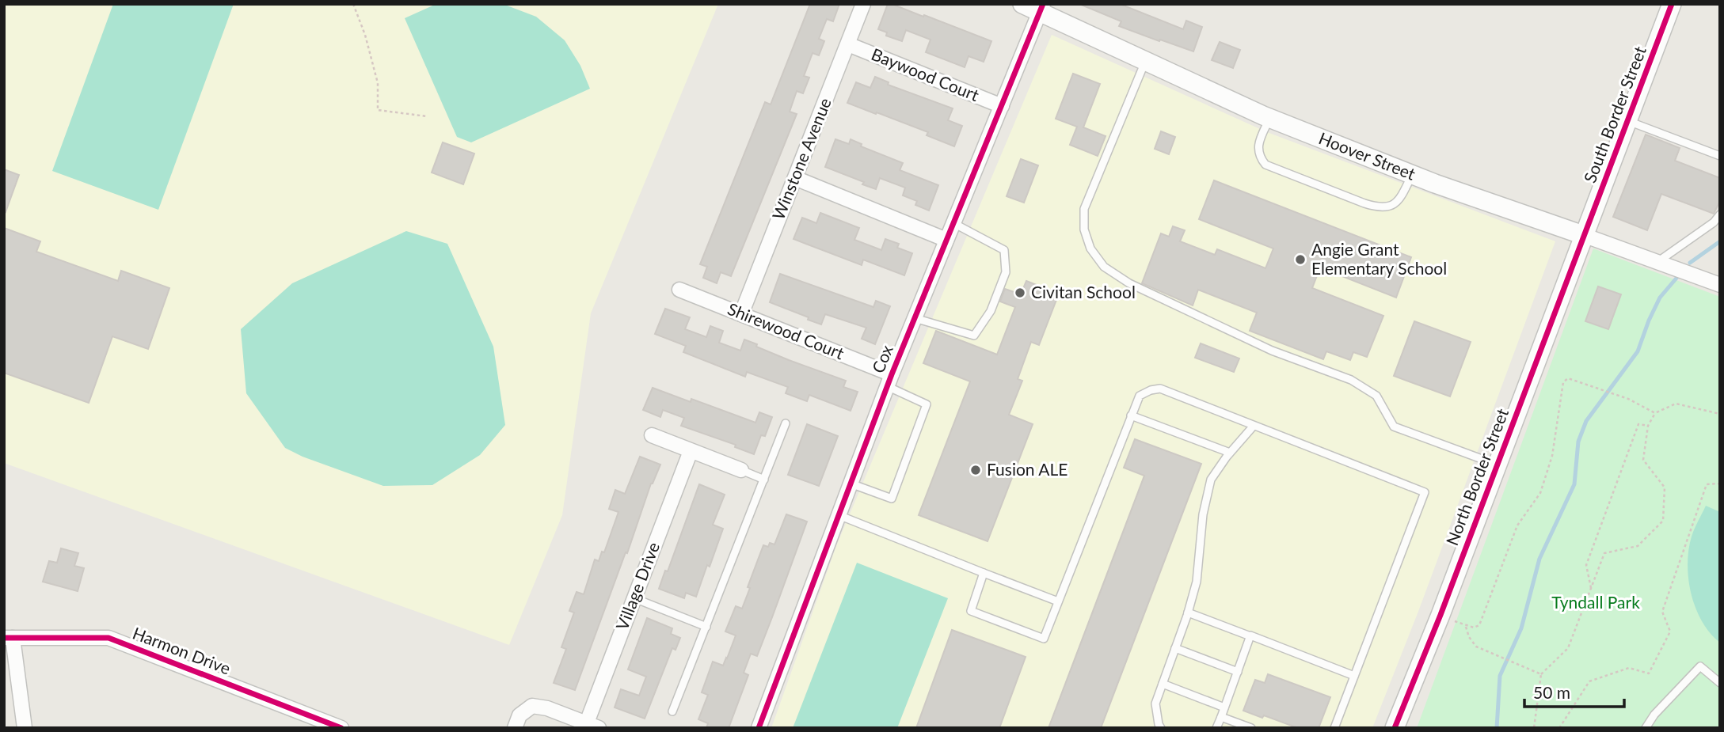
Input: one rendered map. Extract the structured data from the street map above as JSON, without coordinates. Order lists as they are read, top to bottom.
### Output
{
  "streets": {
    "street": [
      "Baywood Court",
      "South Border Street",
      "Hoover Street",
      "Winstone Avenue",
      "Shirewood Court",
      "Cox",
      "North Border Street",
      "Village Drive",
      "Harmon Drive"
    ]
  },
  "crossings": [
    ["Baywood Court", "Winstone Avenue"],
    ["Baywood Court", "Cox"],
    ["South Border Street", "Hoover Street"],
    ["South Border Street", "North Border Street"],
    ["Hoover Street", "Cox"],
    ["Hoover Street", "North Border Street"],
    ["Winstone Avenue", "Shirewood Court"],
    ["Shirewood Court", "Cox"]
  ],
  "parks": ["Tyndall Park"],
  "places": ["Angie Grant Elementary School", "Civitan School", "Fusion ALE"],
  "scale_bar": "50 m"
}
